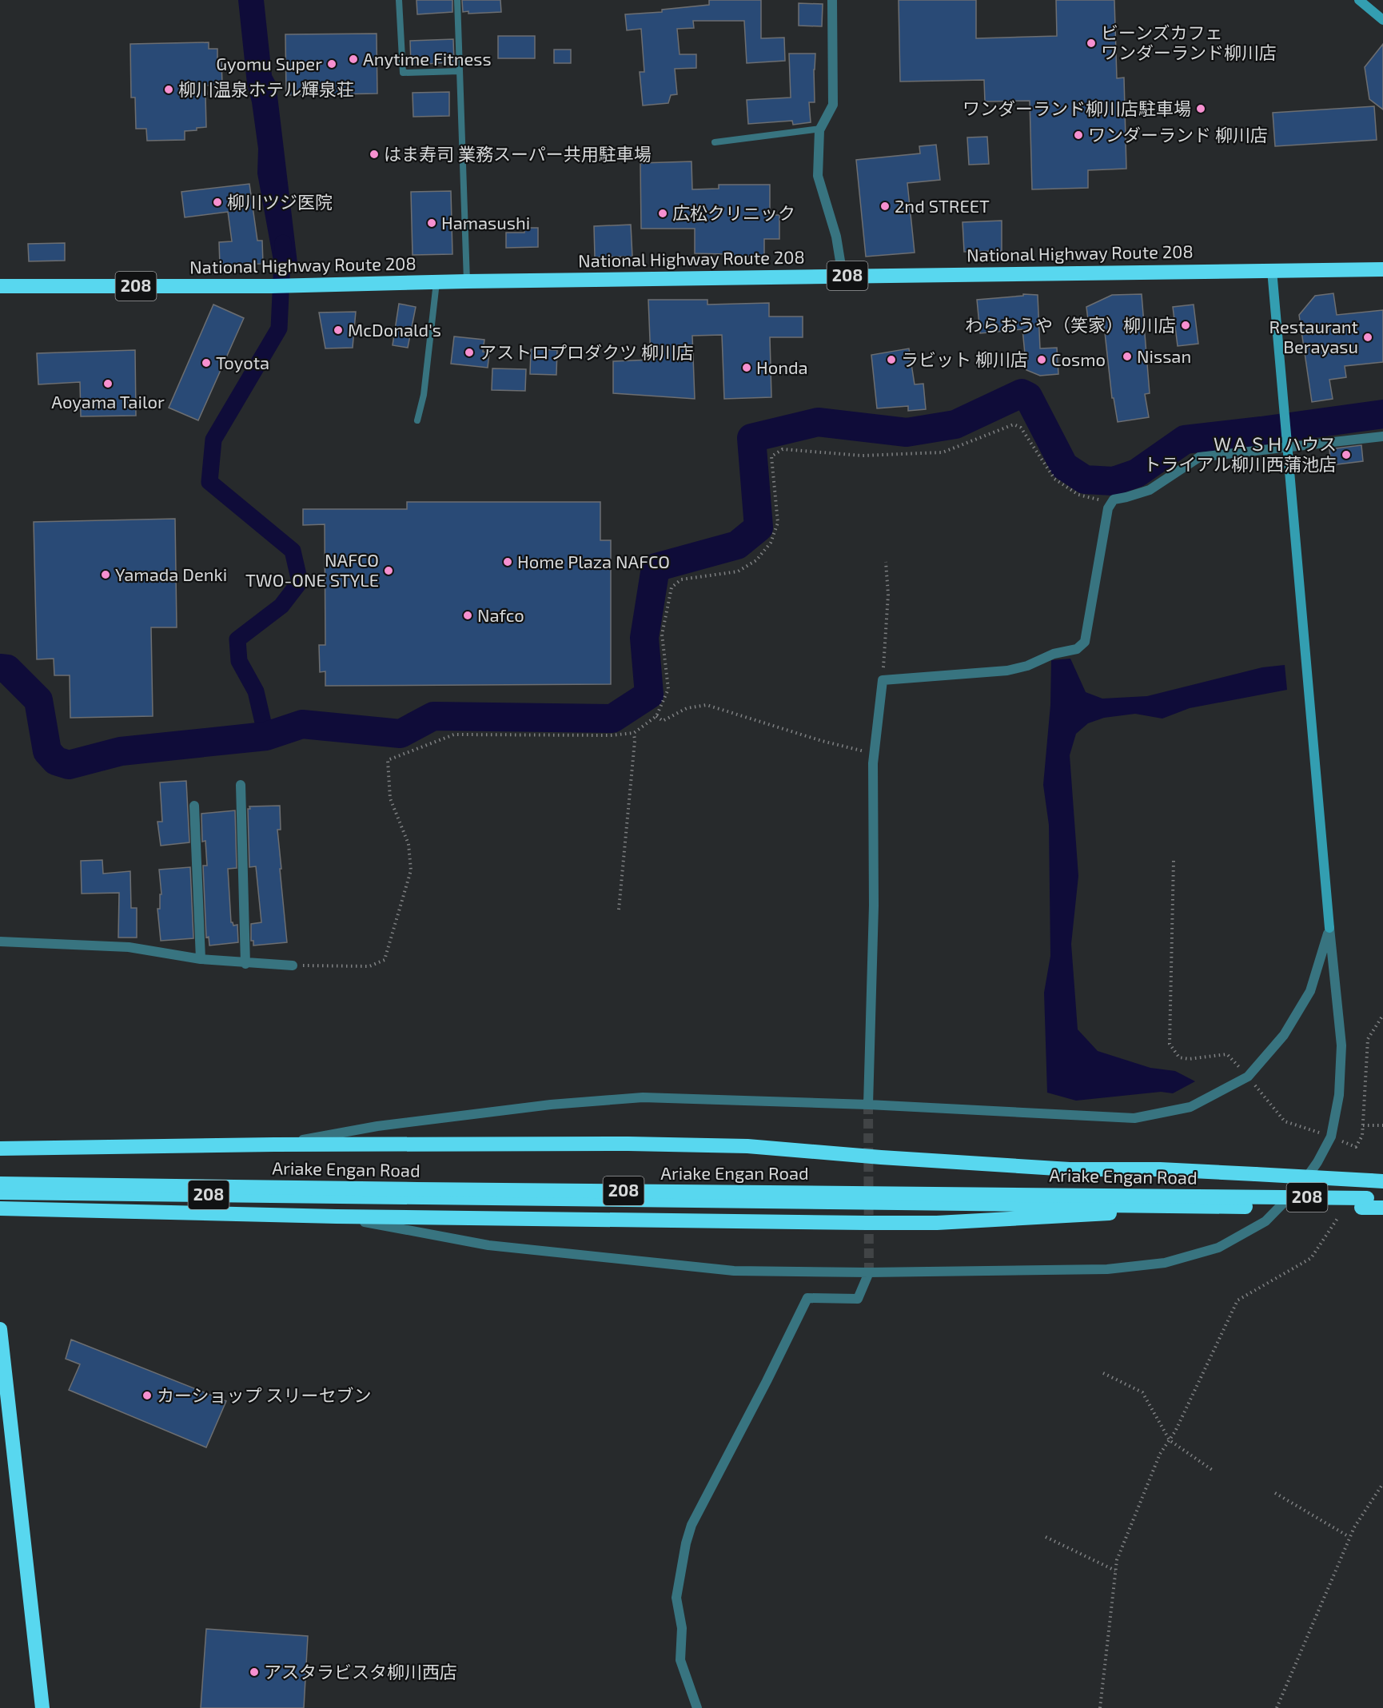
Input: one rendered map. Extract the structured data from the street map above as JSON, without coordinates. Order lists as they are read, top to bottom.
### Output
{
  "streets": {
    "highway": ["National Highway Route 208", "208", "Ariake Engan Road"]
  },
  "places": [
    "ビーンズカフェ ワンダーランド柳川店",
    "Anytime Fitness",
    "Gyomu Super",
    "柳川温泉ホテル輝泉荘",
    "ワンダーランド柳川店駐車場",
    "ワンダーランド 柳川店",
    "はま寿司 業務スーパー共用駐車場",
    "柳川ツジ医院",
    "2nd STREET",
    "広松クリニック",
    "Hamasushi",
    "わらおうや（笑家）柳川店",
    "McDonald's",
    "Restaurant Berayasu",
    "アストロプロダクツ 柳川店",
    "Nissan",
    "ラビット 柳川店",
    "Cosmo",
    "Toyota",
    "Honda",
    "Aoyama Tailor",
    "ＷＡＳＨハウス トライアル柳川西蒲池店",
    "Home Plaza NAFCO",
    "NAFCO TWO-ONE STYLE",
    "Yamada Denki",
    "Nafco",
    "カーショップ スリーセブン",
    "アスタラビスタ柳川西店"
  ]
}
